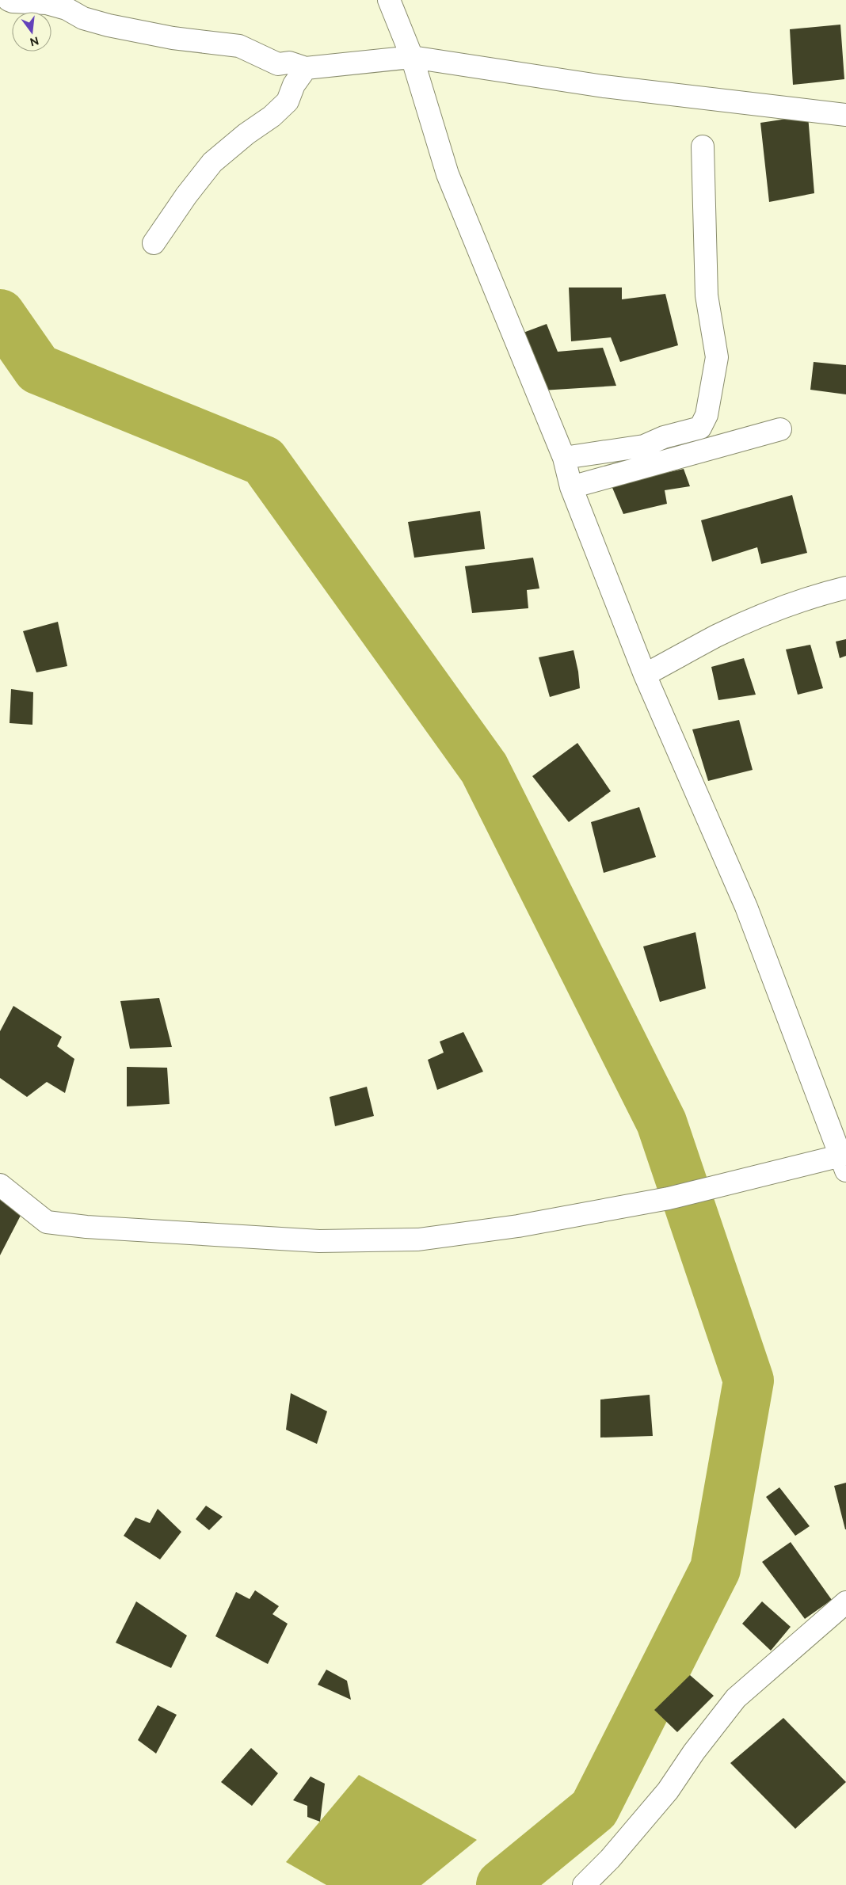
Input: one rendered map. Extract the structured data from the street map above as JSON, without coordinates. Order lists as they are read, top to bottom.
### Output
{
  "north": "bottom"
}
